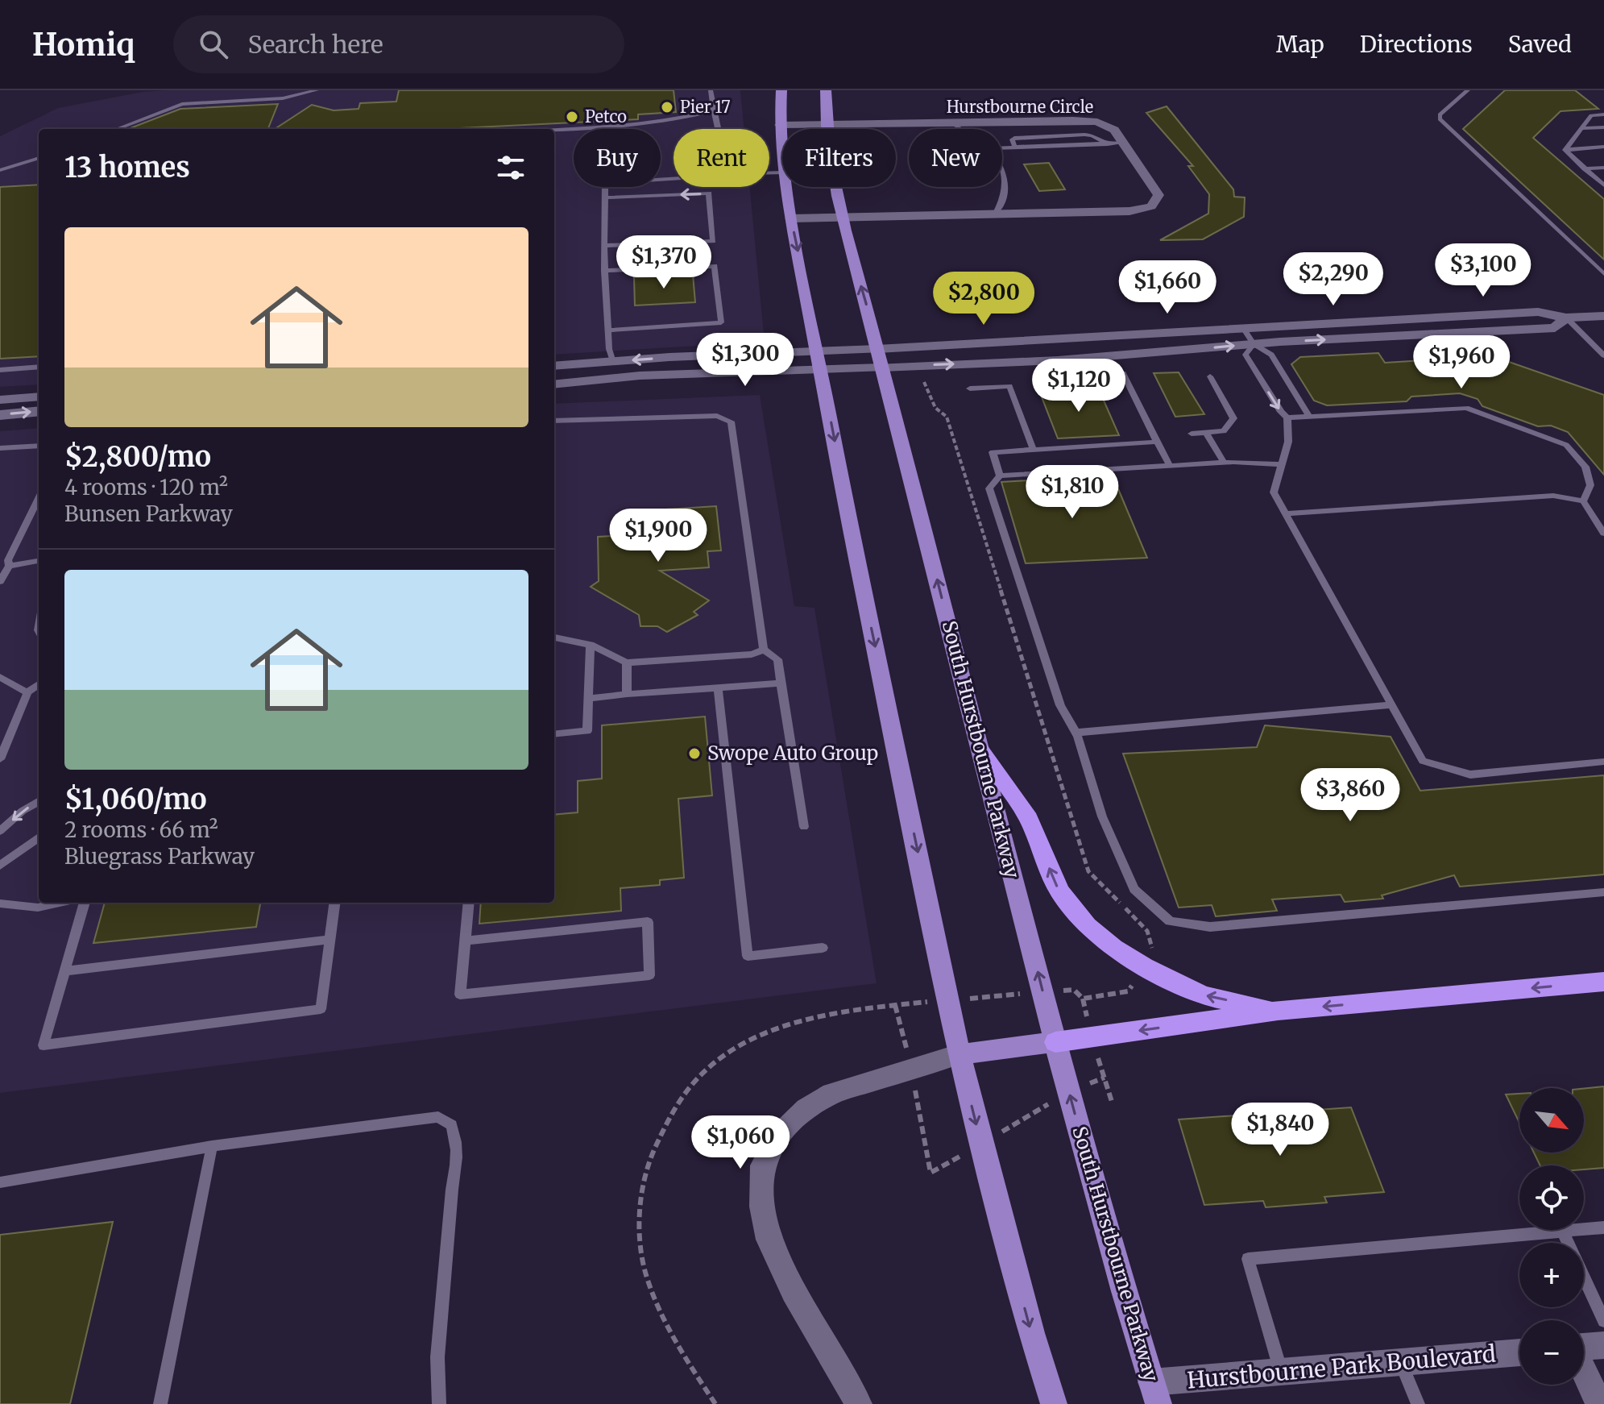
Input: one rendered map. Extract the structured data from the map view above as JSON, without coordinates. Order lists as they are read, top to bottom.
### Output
{
  "streets": {
    "main road": ["South Hurstbourne Parkway"],
    "street": ["Hurstbourne Circle", "Hurstbourne Park Boulevard"]
  },
  "crossings": [
    ["Hurstbourne Circle", "South Hurstbourne Parkway"],
    ["South Hurstbourne Parkway", "Hurstbourne Park Boulevard"]
  ],
  "places": ["Pier 17", "Petco", "Swope Auto Group"],
  "north": "bottom right",
  "page": {
    "header": "Homiq",
    "search": "Search here",
    "nav": ["Map", "Directions", "Saved"],
    "chip": [
      "Buy",
      "Rent",
      "Filters",
      "New"
    ],
    "heading": "13 homes",
    "list": [
      {
        "name": "$2,800/mo",
        "note": "4 rooms · 120 m² · Bunsen Parkway"
      },
      {
        "name": "$1,060/mo",
        "note": "2 rooms · 66 m² · Bluegrass Parkway"
      }
    ],
    "price": [
      "$1,370",
      "$3,100",
      "$2,290",
      "$1,660",
      "$2,800",
      "$1,300",
      "$1,960",
      "$1,120",
      "$1,810",
      "$1,900",
      "$3,860",
      "$1,840",
      "$1,060"
    ],
    "map_buttons": ["+", "−"]
  }
}
